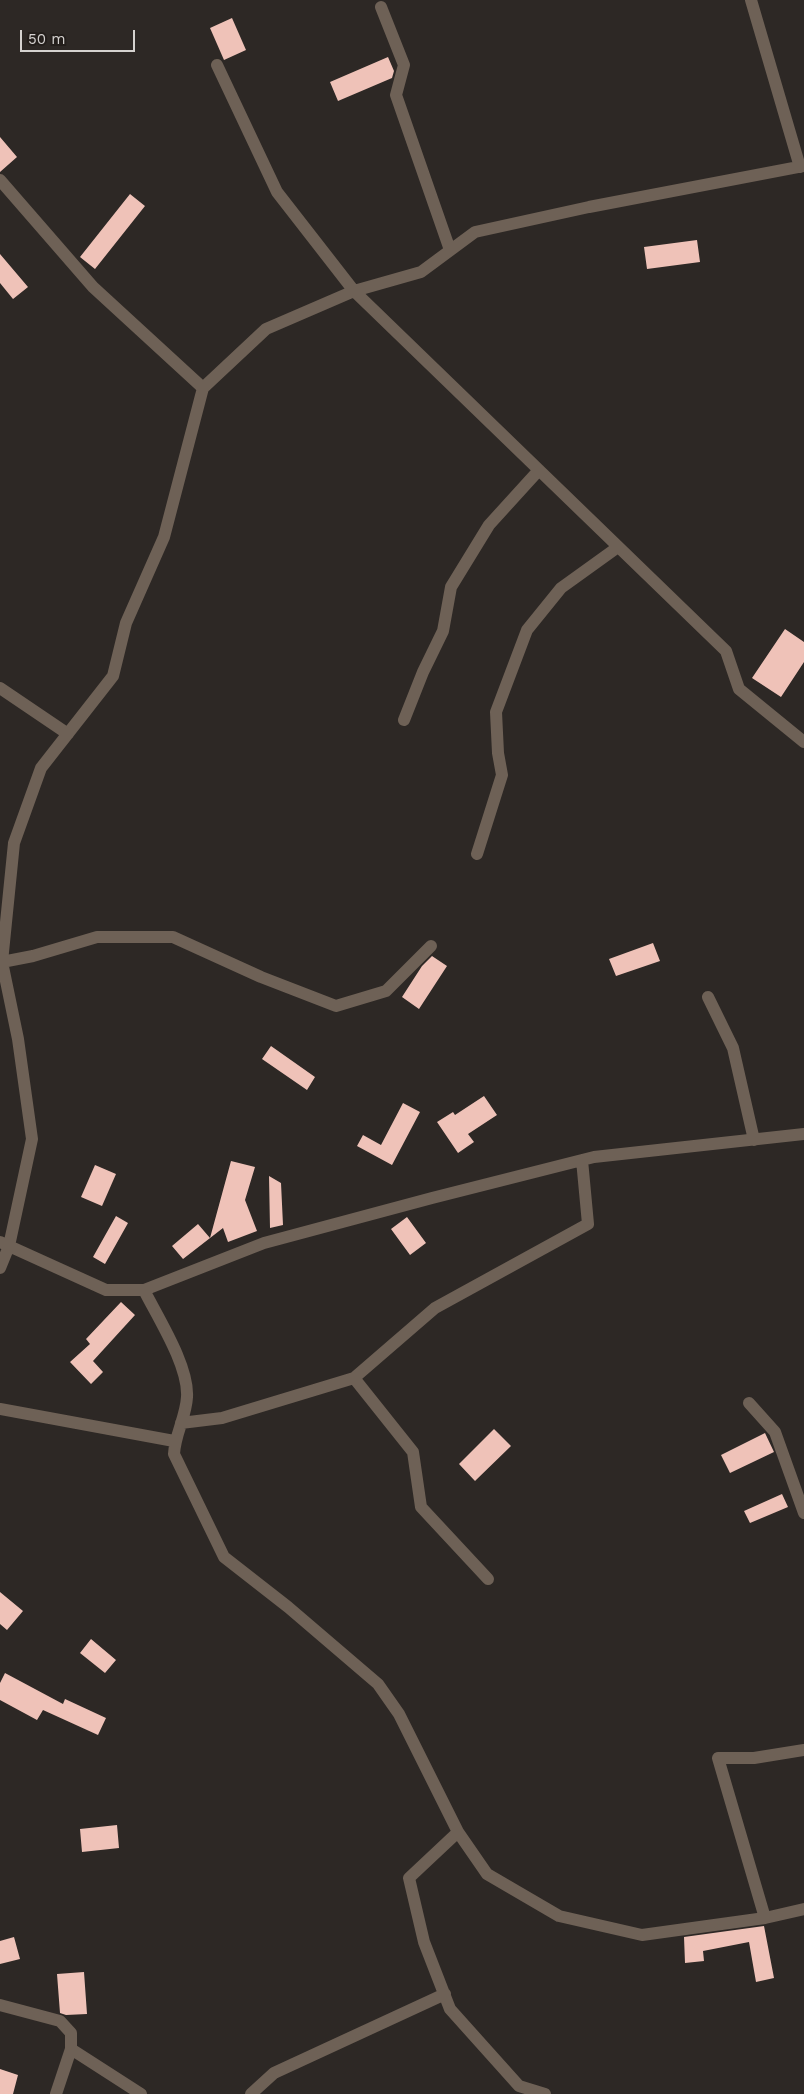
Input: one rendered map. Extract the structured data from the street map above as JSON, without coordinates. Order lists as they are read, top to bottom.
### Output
{
  "scale_bar": "50 m"
}
